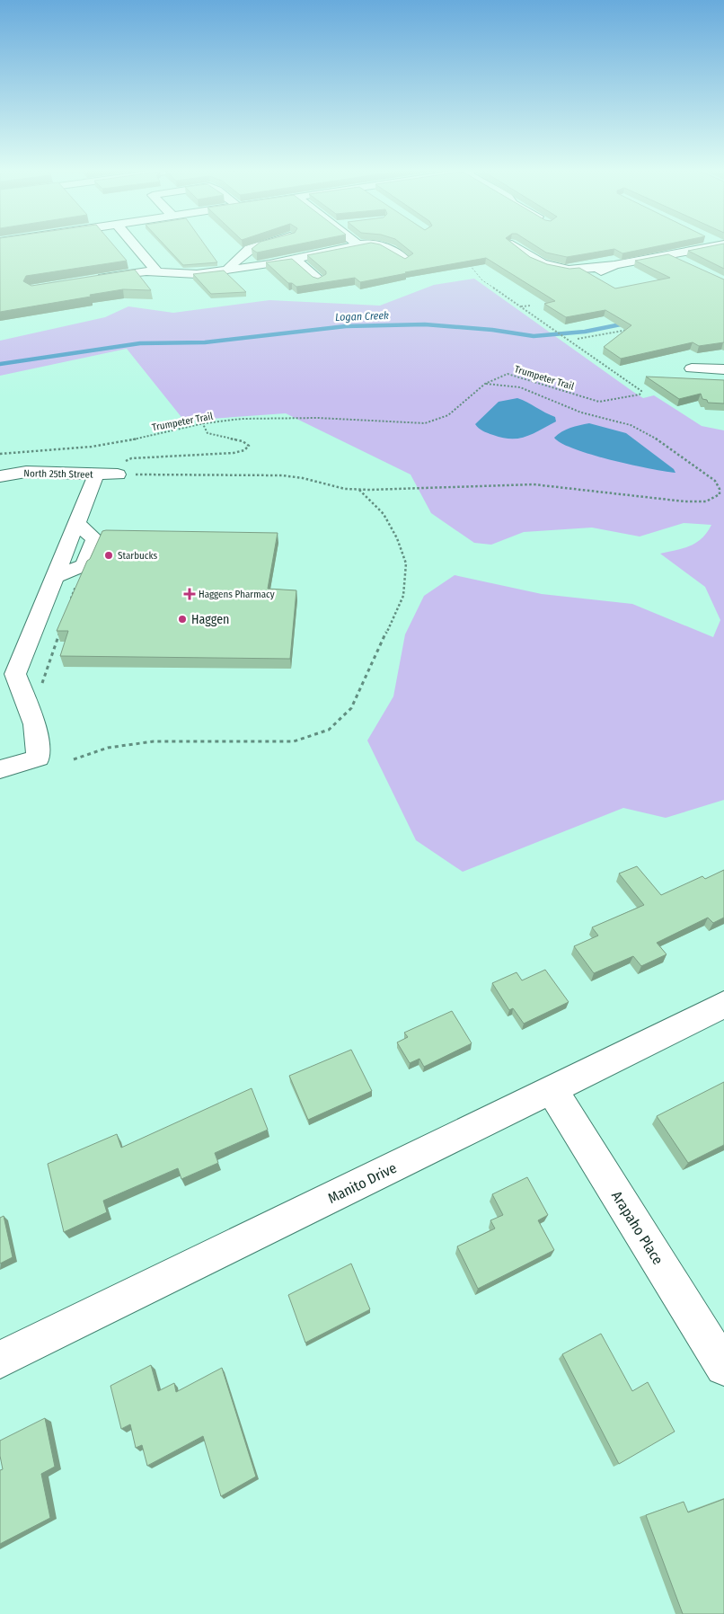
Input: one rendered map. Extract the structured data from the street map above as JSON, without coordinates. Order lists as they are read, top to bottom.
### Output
{
  "streets": {
    "street": ["North 25th Street", "Manito Drive", "Arapaho Place"],
    "path": ["Trumpeter Trail"]
  },
  "crossings": [
    ["Manito Drive", "Arapaho Place"]
  ],
  "water": ["Logan Creek"],
  "places": {
    "other": ["Starbucks", "Haggen"],
    "health": ["Haggens Pharmacy"]
  }
}
